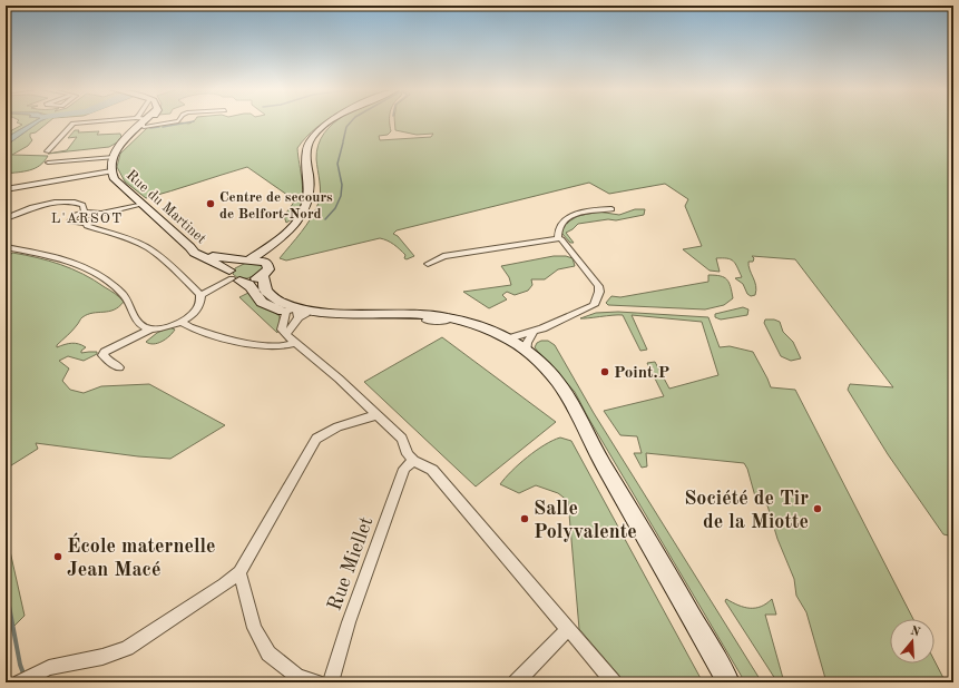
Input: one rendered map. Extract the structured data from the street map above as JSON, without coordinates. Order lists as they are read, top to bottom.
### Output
{
  "streets": {
    "main road": ["Rue du Martinet"],
    "street": ["Rue Miellet"]
  },
  "districts": ["L'ARSOT"],
  "places": [
    "Centre de secours de Belfort-Nord",
    "Point.P",
    "Société de Tir de la Miotte",
    "Salle Polyvalente",
    "École maternelle Jean Macé"
  ],
  "north": "top"
}
